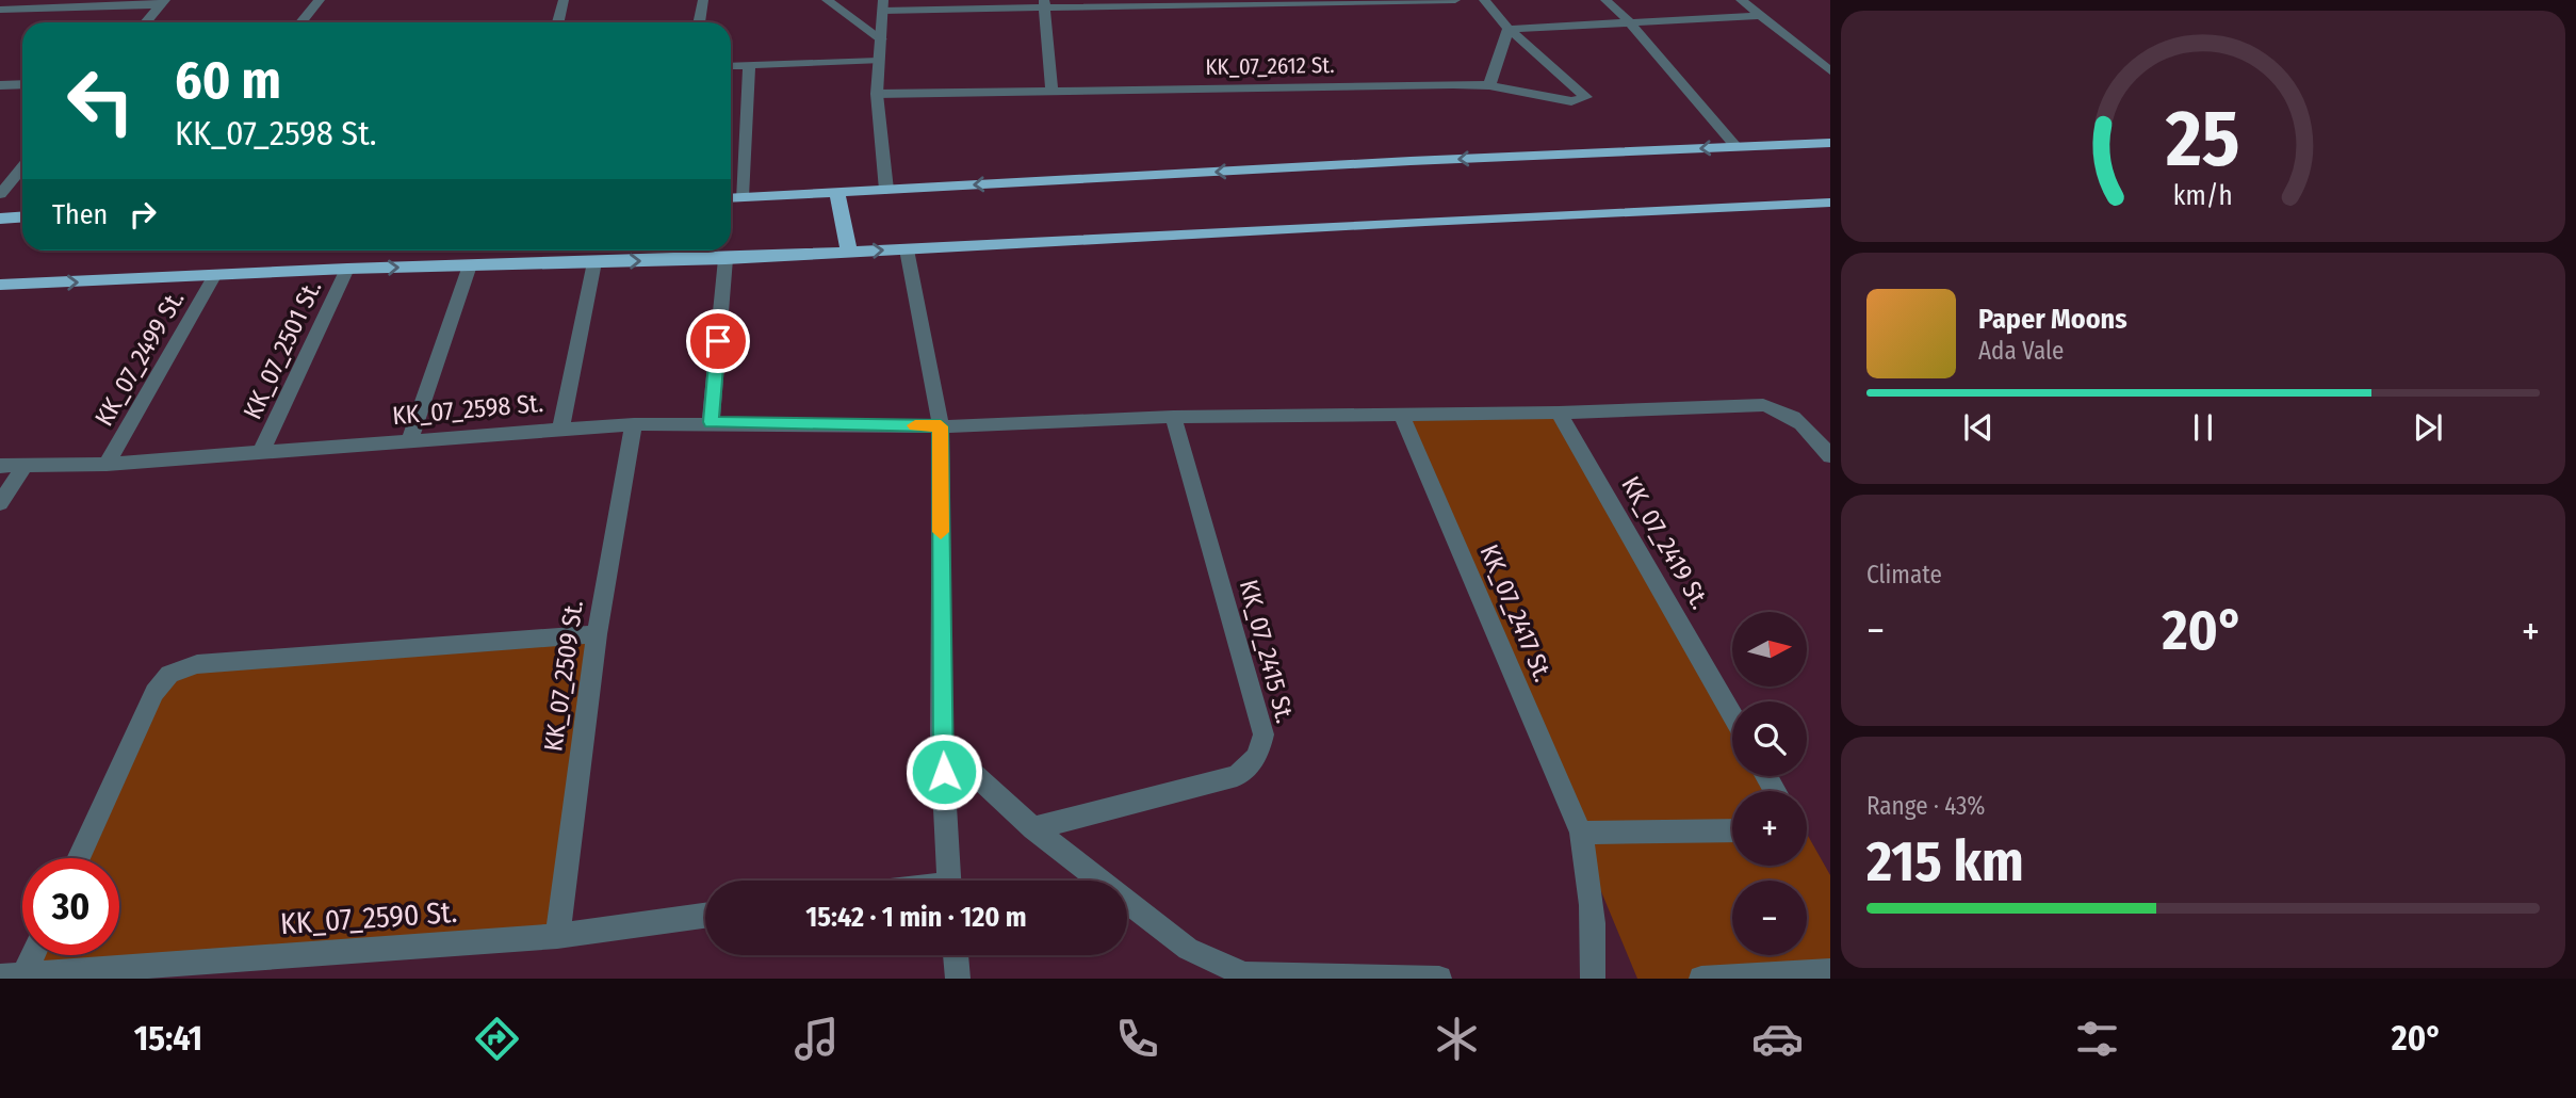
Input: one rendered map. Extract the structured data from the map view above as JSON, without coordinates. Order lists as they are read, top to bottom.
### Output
{
  "streets": {
    "street": [
      "KK_07_2612 St.",
      "KK_07_2501 St.",
      "KK_07_2499 St.",
      "KK_07_2598 St.",
      "KK_07_2419 St.",
      "KK_07_2417 St.",
      "KK_07_2415 St.",
      "KK_07_2509 St.",
      "KK_07_2590 St."
    ]
  },
  "crossings": [
    ["KK_07_2501 St.", "KK_07_2598 St."],
    ["KK_07_2499 St.", "KK_07_2598 St."],
    ["KK_07_2598 St.", "KK_07_2419 St."],
    ["KK_07_2598 St.", "KK_07_2417 St."],
    ["KK_07_2598 St.", "KK_07_2415 St."],
    ["KK_07_2598 St.", "KK_07_2509 St."],
    ["KK_07_2509 St.", "KK_07_2590 St."]
  ],
  "north": "right",
  "page": {
    "turn": ["60 m", "KK_07_2598 St."],
    "then": "Then",
    "song": ["Paper Moons", "Ada Vale"],
    "tile": [
      "Climate",
      ["Range · 43%", "215 km"]
    ],
    "heat": ["−", "20°", "+"],
    "map_buttons": ["+", "−"],
    "limit": "30",
    "trip": "15:42 · 1 min · 120 m",
    "tabs": ["15:41", "20°"],
    "gauge": ["25", "km/h"]
  }
}
